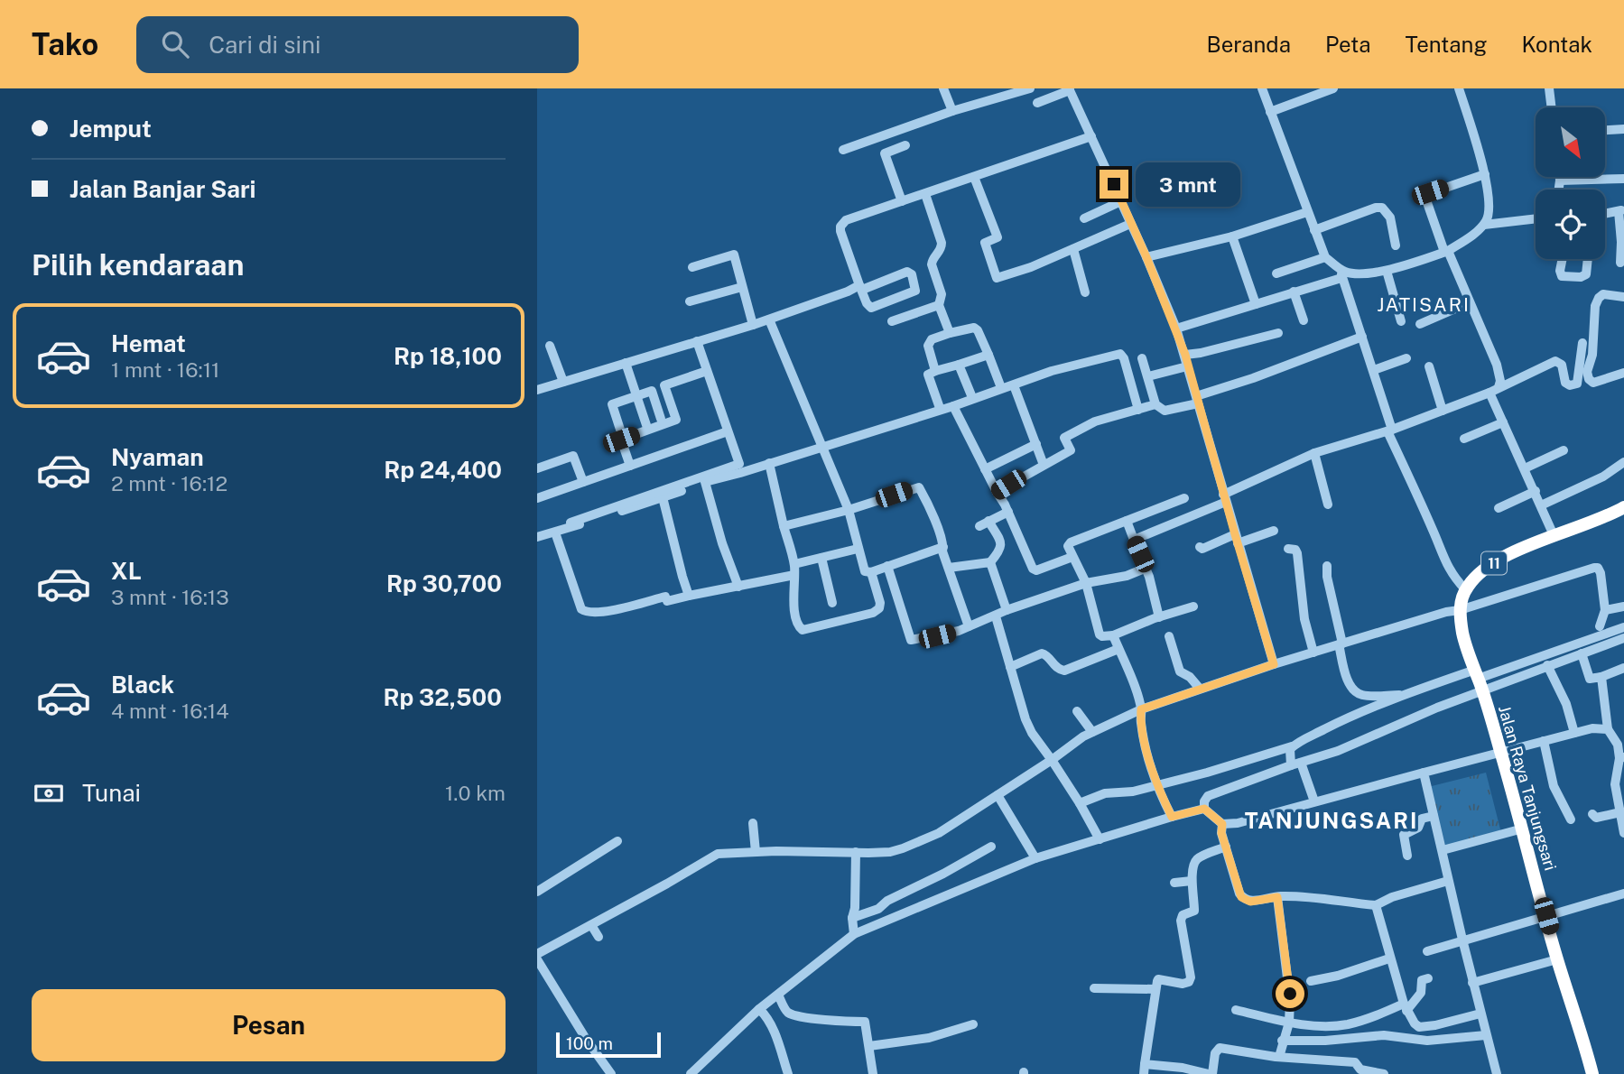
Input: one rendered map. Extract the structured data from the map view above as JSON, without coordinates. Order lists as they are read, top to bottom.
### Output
{
  "streets": {
    "highway": ["11", "Jalan Raya Tanjungsari"]
  },
  "crossings": [
    ["11", "Jalan Raya Tanjungsari"]
  ],
  "districts": ["JATISARI", "TANJUNGSARI"],
  "scale_bar": "100 m",
  "north": "bottom right",
  "page": {
    "header": "Tako",
    "search": "Cari di sini",
    "nav": [
      "Beranda",
      "Peta",
      "Tentang",
      "Kontak"
    ],
    "banner": ["Jemput", "Jalan Banjar Sari"],
    "bubble": "3 mnt",
    "heading": "Pilih kendaraan",
    "list": [
      {
        "name": "Hemat",
        "note": "1 mnt · 16:11",
        "value": "Rp 18,100"
      },
      {
        "name": "Nyaman",
        "note": "2 mnt · 16:12",
        "value": "Rp 24,400"
      },
      {
        "name": "XL",
        "note": "3 mnt · 16:13",
        "value": "Rp 30,700"
      },
      {
        "name": "Black",
        "note": "4 mnt · 16:14",
        "value": "Rp 32,500"
      }
    ],
    "pay": ["Tunai", "1.0 km"],
    "buttons": "Pesan",
    "scale": "100 m"
  }
}
